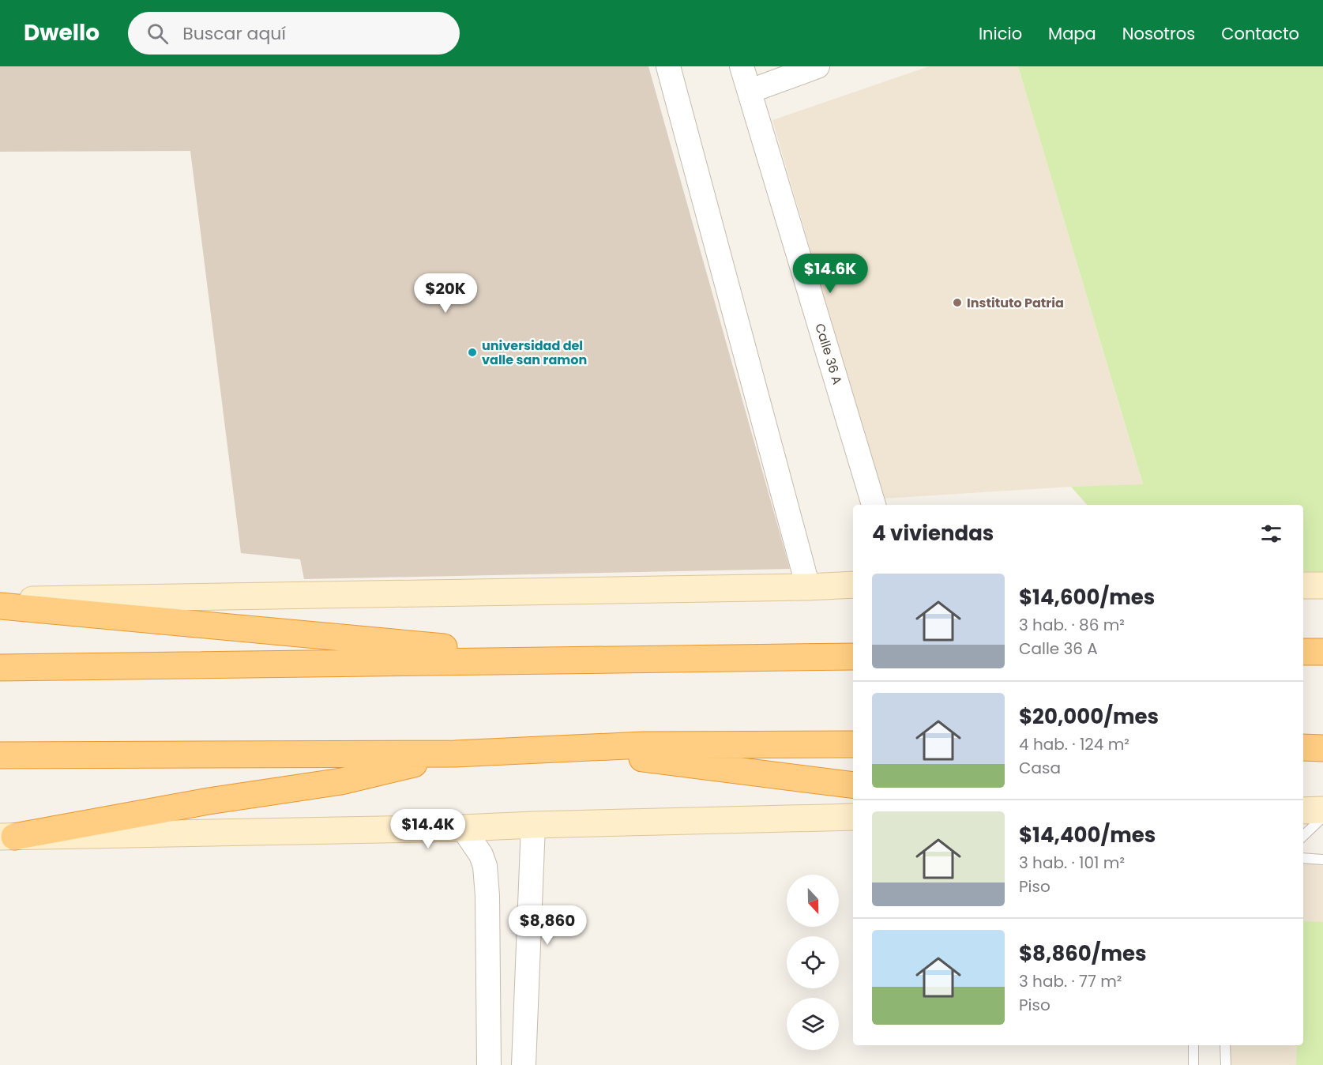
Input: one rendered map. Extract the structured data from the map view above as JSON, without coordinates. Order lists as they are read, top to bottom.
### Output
{
  "streets": {
    "street": ["Calle 36 A"]
  },
  "places": ["Instituto Patria", "universidad del valle san ramon"],
  "north": "bottom",
  "page": {
    "header": "Dwello",
    "search": "Buscar aquí",
    "nav": [
      "Inicio",
      "Mapa",
      "Nosotros",
      "Contacto"
    ],
    "price": [
      "$14.6K",
      "$20K",
      "$14.4K",
      "$8,860"
    ],
    "heading": "4 viviendas",
    "list": [
      {
        "name": "$14,600/mes",
        "note": "3 hab. · 86 m² · Calle 36 A"
      },
      {
        "name": "$20,000/mes",
        "note": "4 hab. · 124 m² · Casa"
      },
      {
        "name": "$14,400/mes",
        "note": "3 hab. · 101 m² · Piso"
      },
      {
        "name": "$8,860/mes",
        "note": "3 hab. · 77 m² · Piso"
      }
    ]
  }
}
